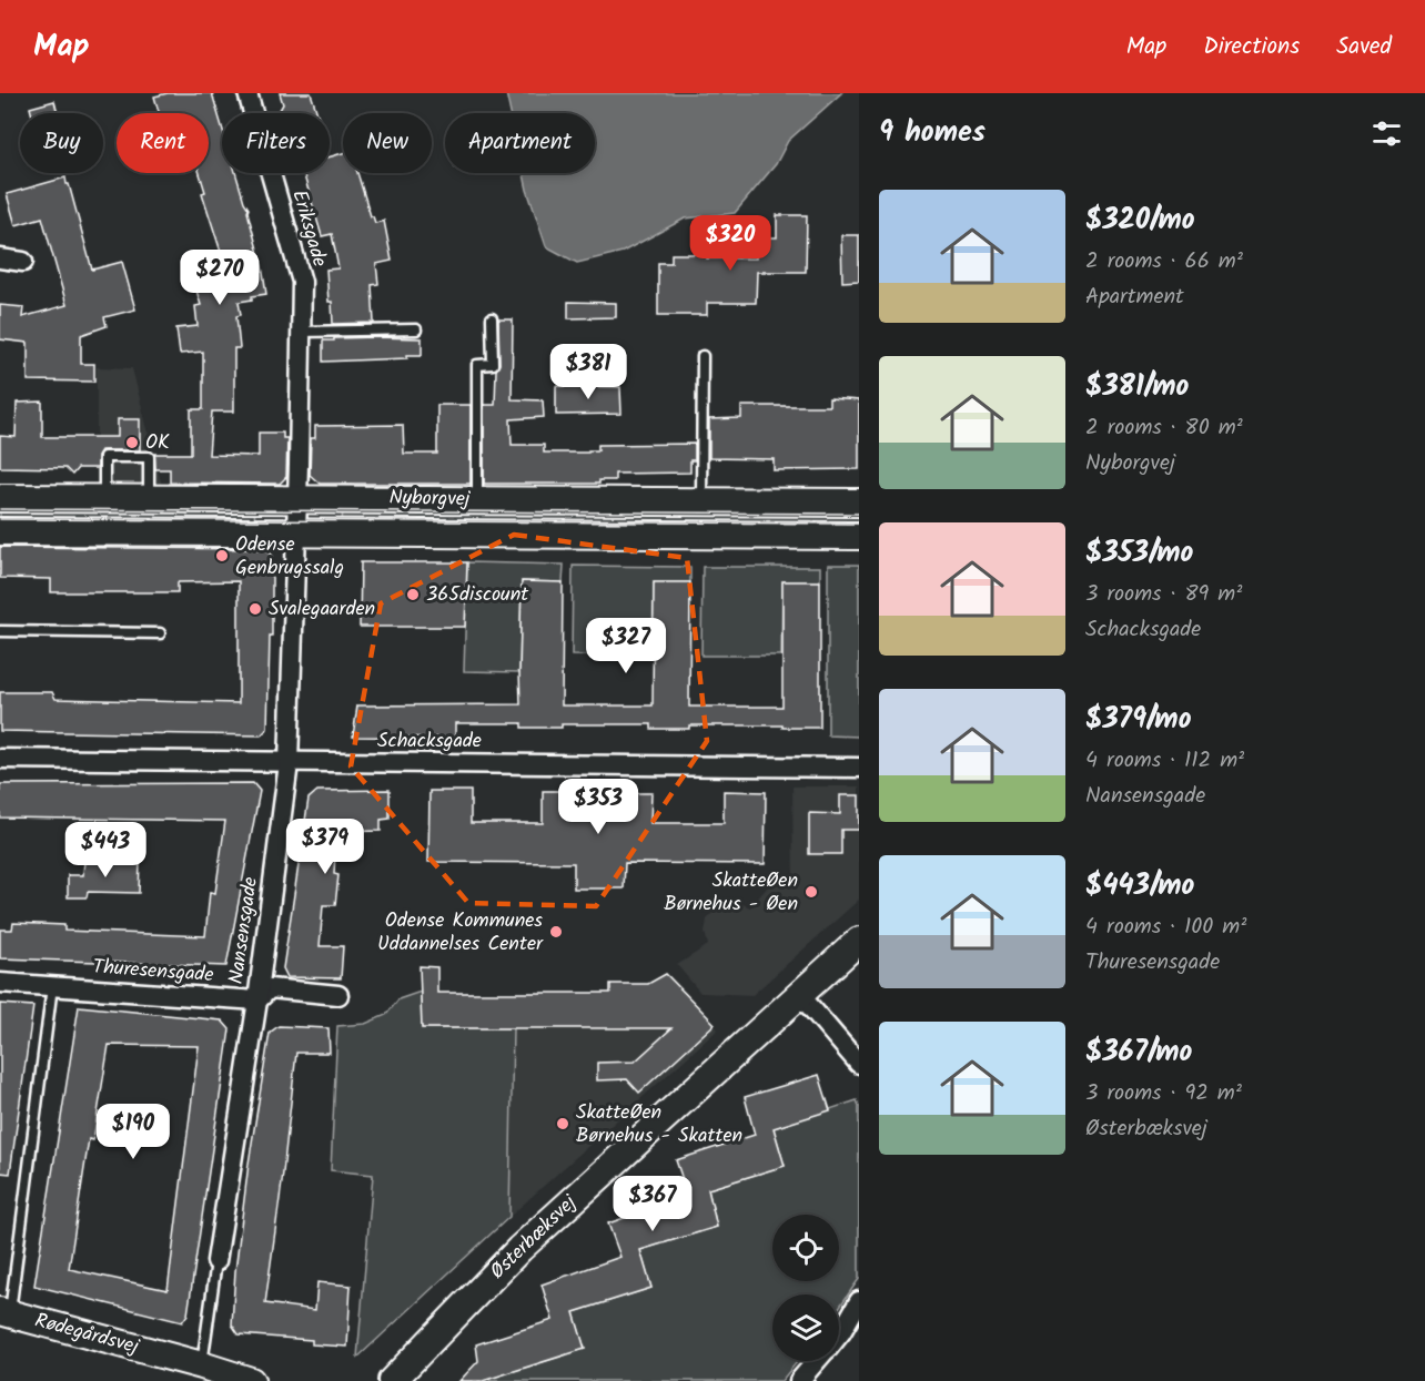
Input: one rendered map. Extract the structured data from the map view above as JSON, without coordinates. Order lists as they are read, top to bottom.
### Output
{
  "streets": {
    "street": [
      "Eriksgade",
      "Nyborgvej",
      "Schacksgade",
      "Nansensgade",
      "Thuresensgade",
      "Østerbæksvej",
      "Rødegårdsvej"
    ]
  },
  "crossings": [
    ["Eriksgade", "Nyborgvej"],
    ["Eriksgade", "Nansensgade"],
    ["Nyborgvej", "Nansensgade"],
    ["Schacksgade", "Nansensgade"],
    ["Nansensgade", "Thuresensgade"],
    ["Nansensgade", "Rødegårdsvej"]
  ],
  "places": [
    "OK",
    "Odense Genbrugssalg",
    "365discount",
    "Svalegaarden",
    "SkatteØen Børnehus - Øen",
    "Odense Kommunes Uddannelses Center",
    "SkatteØen Børnehus - Skatten"
  ],
  "page": {
    "header": "Map",
    "nav": ["Map", "Directions", "Saved"],
    "heading": "9 homes",
    "chip": [
      "Buy",
      "Rent",
      "Filters",
      "New",
      "Apartment"
    ],
    "list": [
      {
        "name": "$320/mo",
        "note": "2 rooms · 66 m² · Apartment"
      },
      {
        "name": "$381/mo",
        "note": "2 rooms · 80 m² · Nyborgvej"
      },
      {
        "name": "$353/mo",
        "note": "3 rooms · 89 m² · Schacksgade"
      },
      {
        "name": "$379/mo",
        "note": "4 rooms · 112 m² · Nansensgade"
      },
      {
        "name": "$443/mo",
        "note": "4 rooms · 100 m² · Thuresensgade"
      },
      {
        "name": "$367/mo",
        "note": "3 rooms · 92 m² · Østerbæksvej"
      }
    ],
    "price": [
      "$320",
      "$270",
      "$381",
      "$327",
      "$353",
      "$379",
      "$443",
      "$190",
      "$367"
    ]
  }
}
